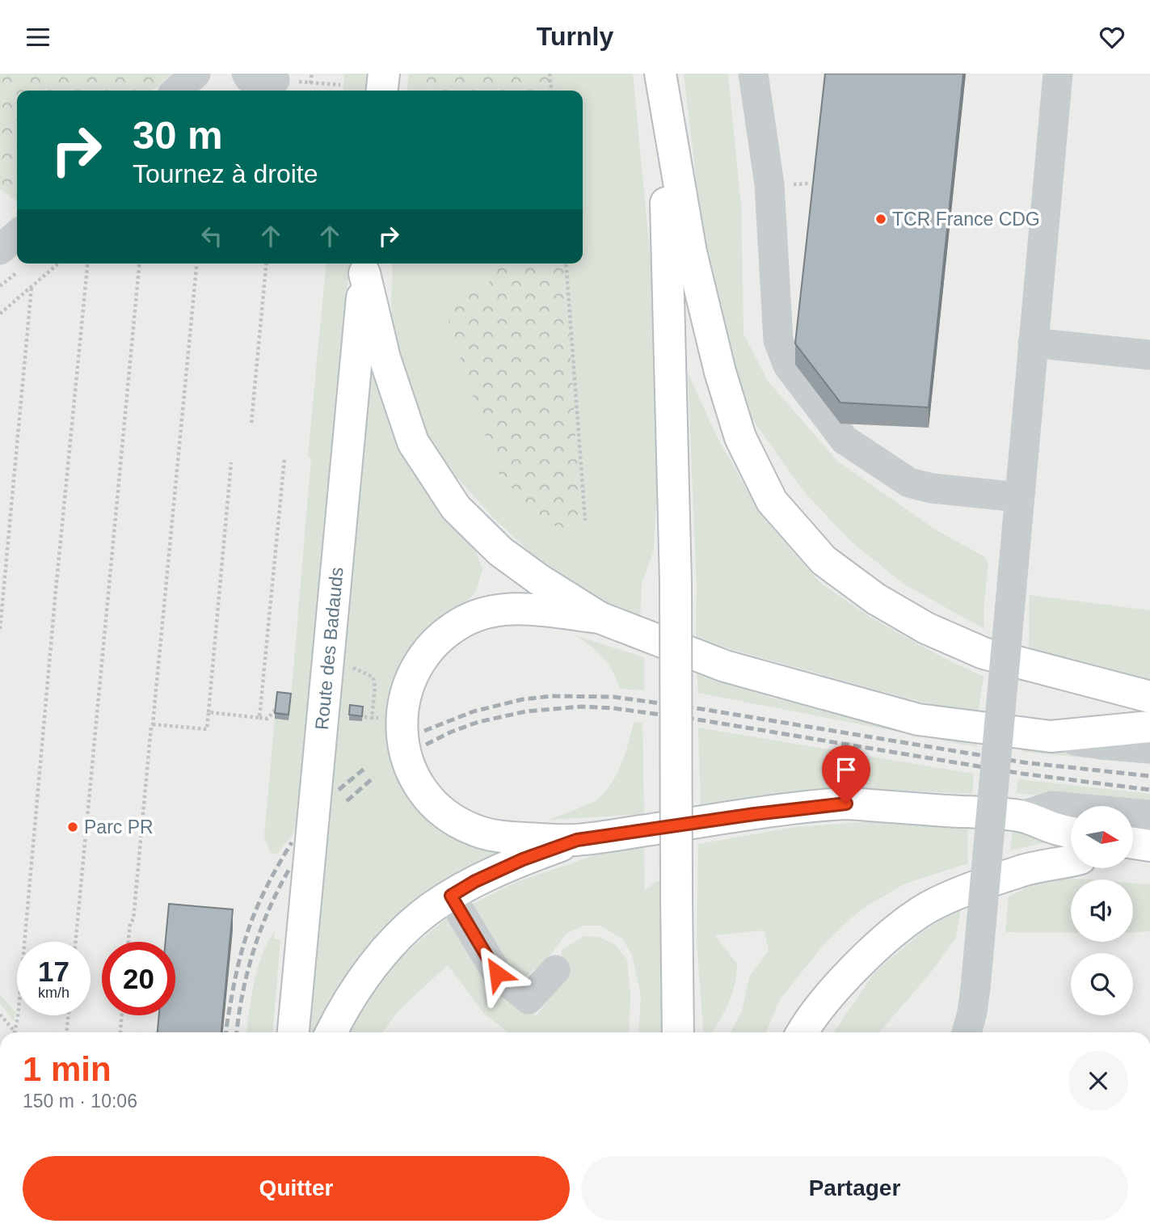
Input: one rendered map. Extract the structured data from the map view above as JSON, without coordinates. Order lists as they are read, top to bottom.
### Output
{
  "streets": {
    "main road": ["Route des Badauds"]
  },
  "places": ["TCR France CDG", "Parc PR"],
  "north": "right",
  "page": {
    "header": "Turnly",
    "turn": ["30 m", "Tournez à droite"],
    "speed": "17 km/h",
    "limit": "20",
    "heading": ["1 min", "150 m · 10:06"],
    "buttons": ["Quitter", "Partager"]
  }
}
